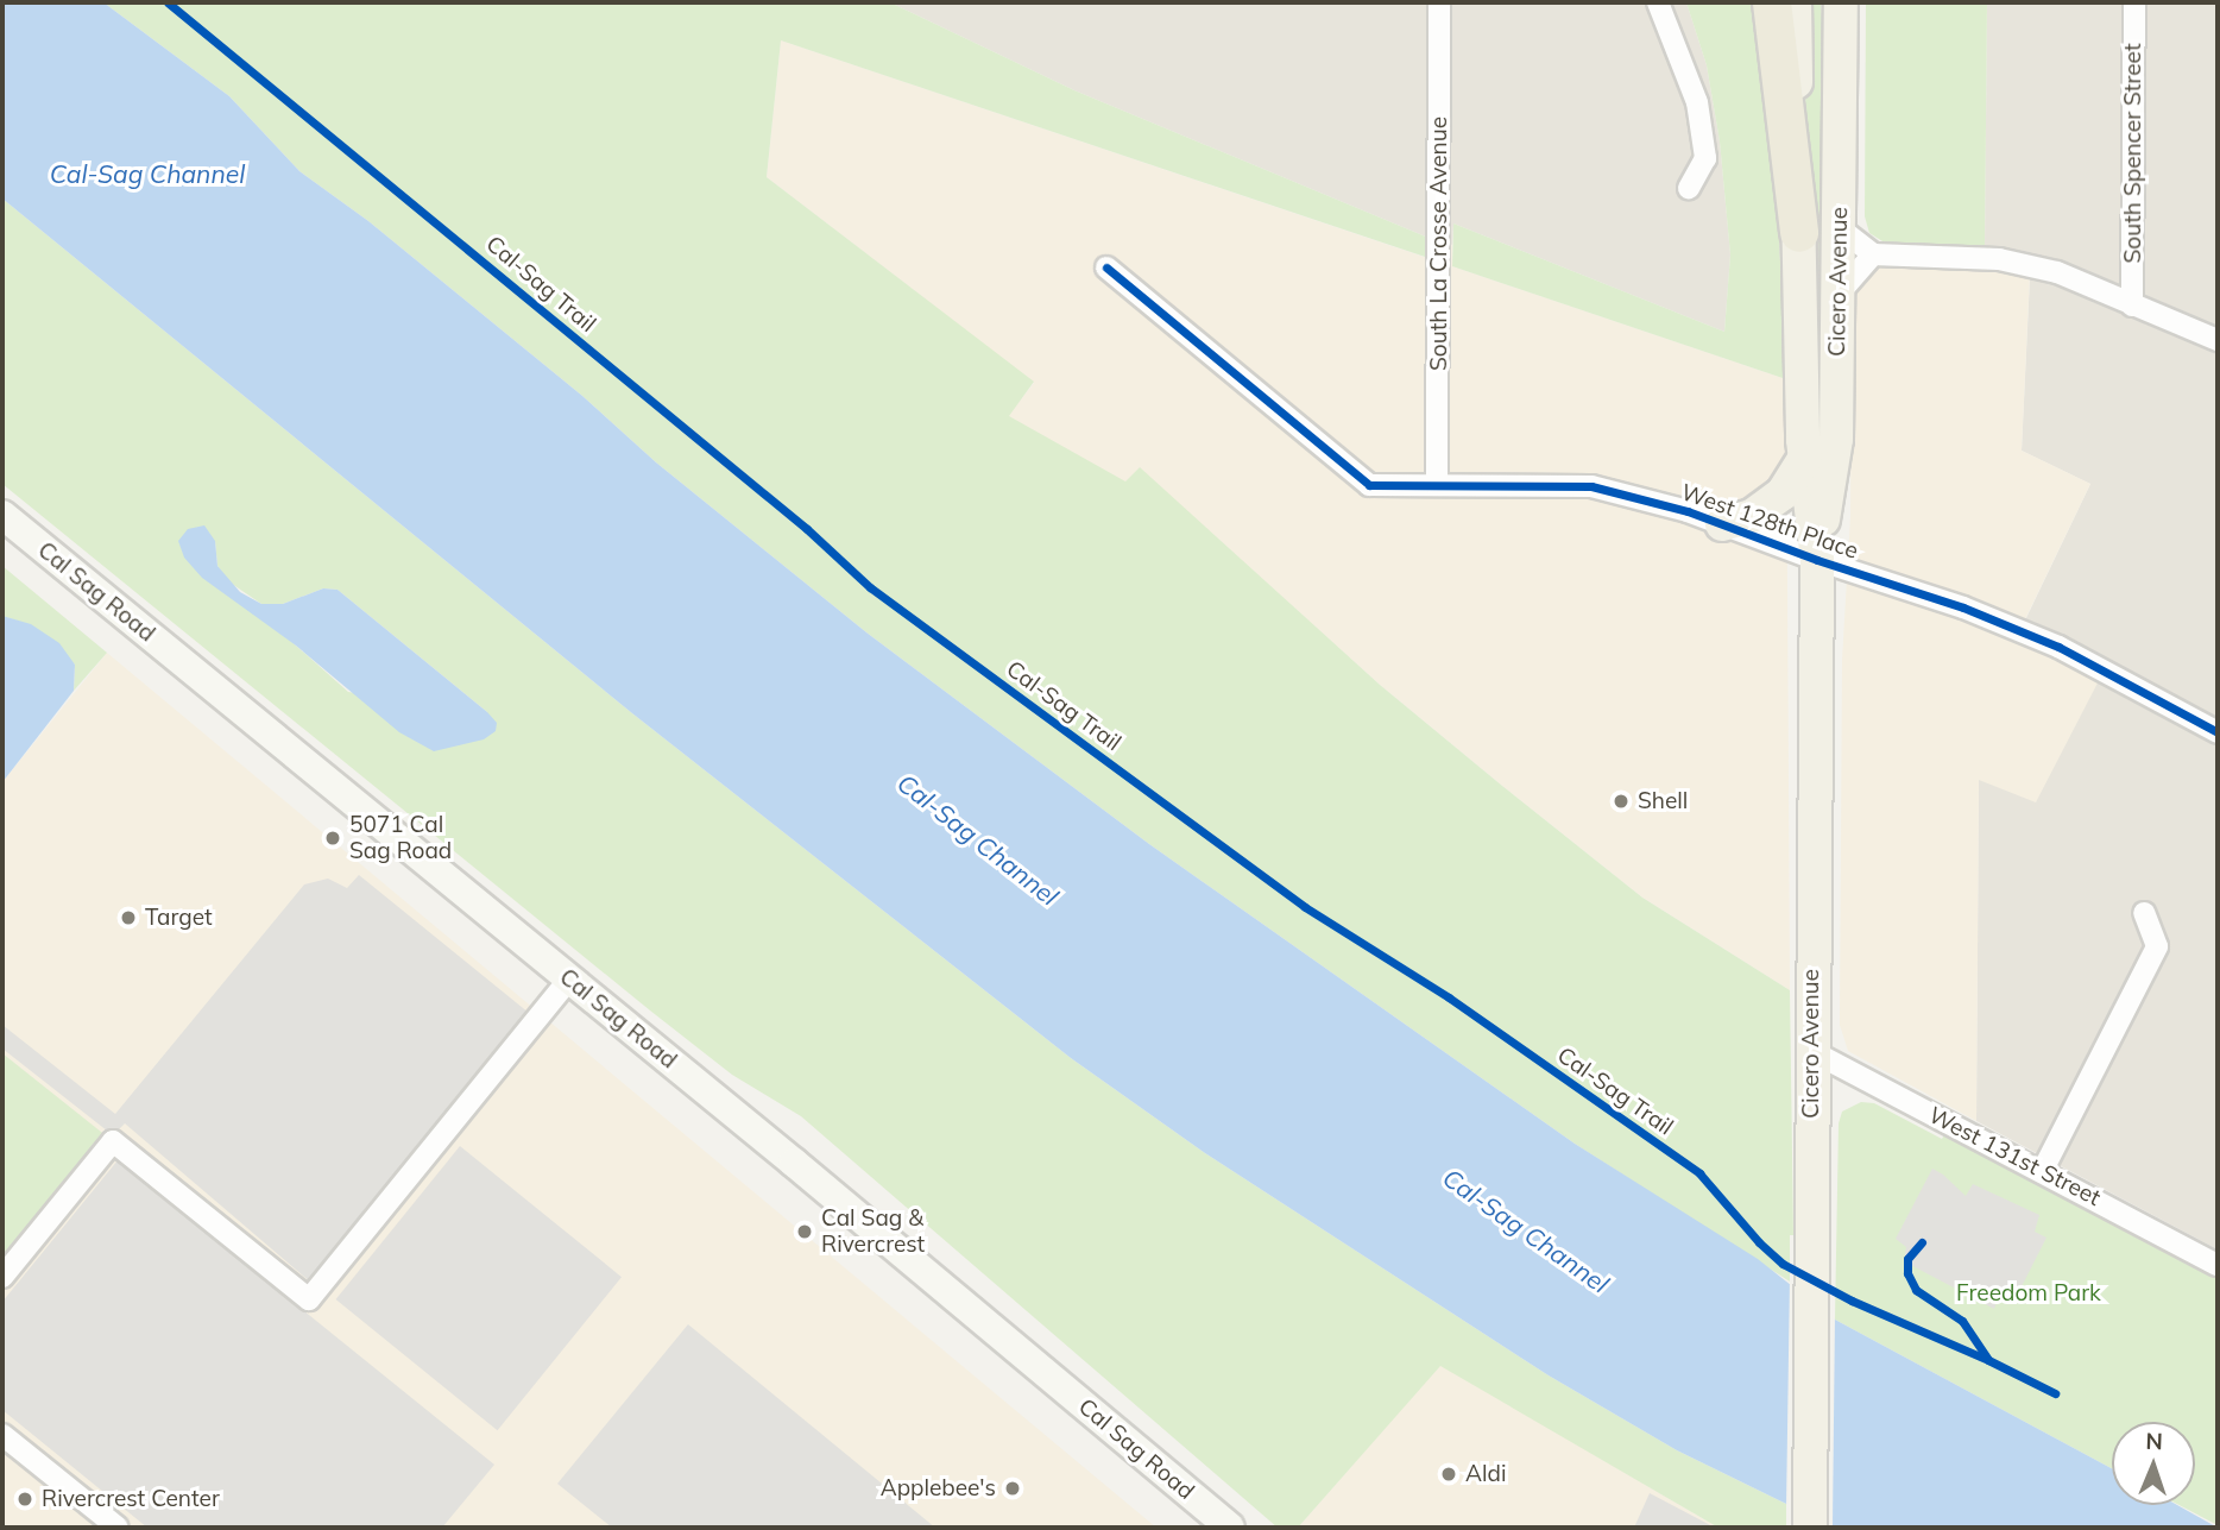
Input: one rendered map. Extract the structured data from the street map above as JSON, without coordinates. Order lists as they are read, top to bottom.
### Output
{
  "streets": {
    "main road": ["Cicero Avenue", "Cal Sag Road"],
    "street": [
      "South Spencer Street",
      "South La Crosse Avenue",
      "West 128th Place",
      "West 131st Street"
    ],
    "cycle path": ["Cal-Sag Trail"]
  },
  "crossings": [
    ["South La Crosse Avenue", "West 128th Place"],
    ["Cicero Avenue", "West 128th Place"],
    ["Cicero Avenue", "West 131st Street"]
  ],
  "water": ["Cal-Sag Channel"],
  "parks": ["Freedom Park"],
  "places": [
    "Shell",
    "5071 Cal Sag Road",
    "Target",
    "Cal Sag & Rivercrest",
    "Aldi",
    "Applebee's",
    "Rivercrest Center"
  ],
  "north": "top"
}
